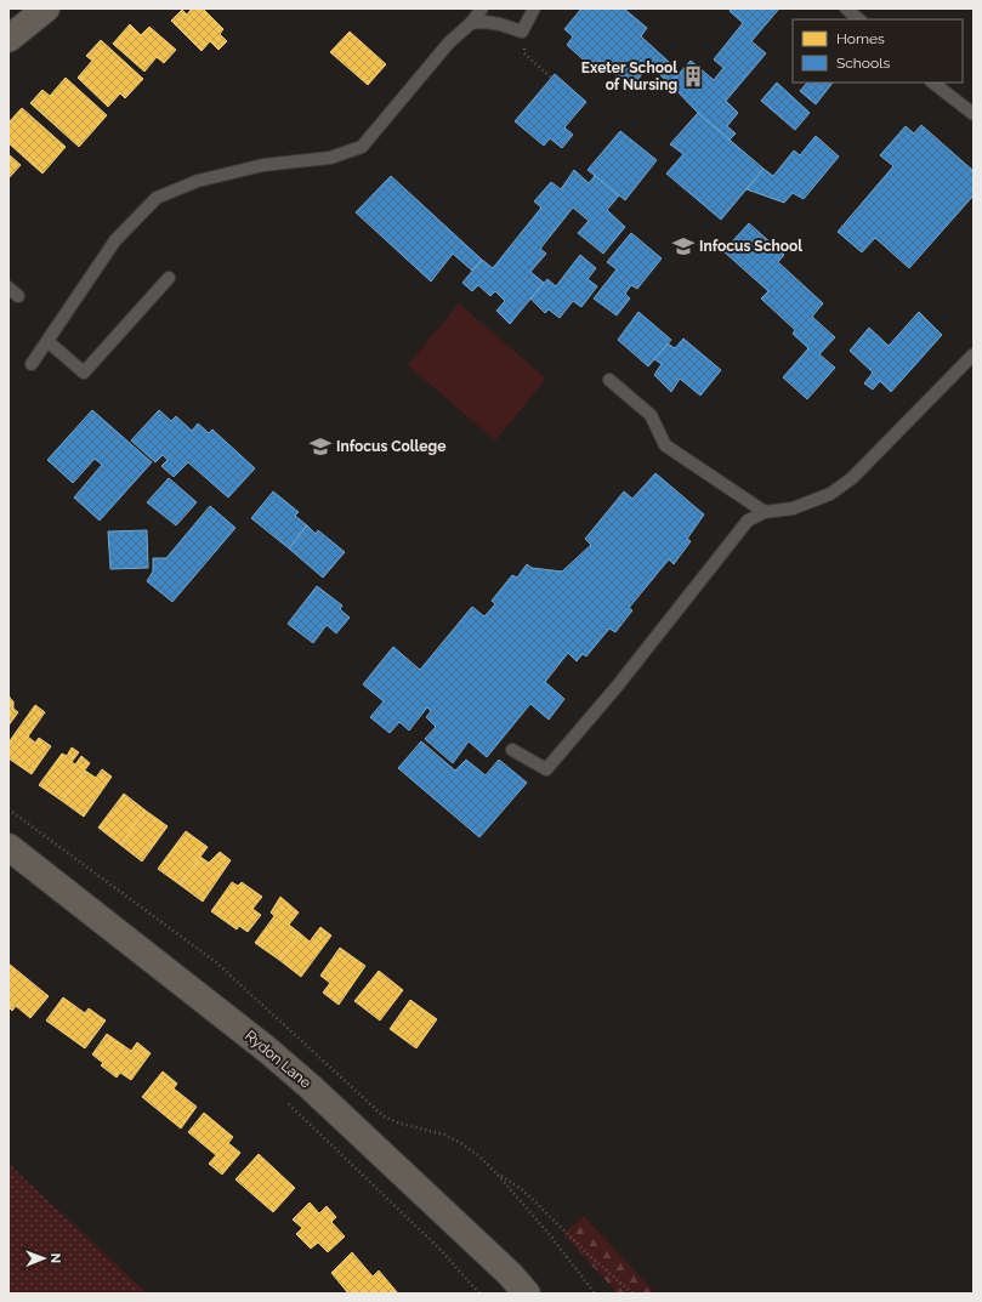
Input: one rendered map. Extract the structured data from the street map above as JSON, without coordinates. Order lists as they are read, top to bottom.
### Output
{
  "streets": {
    "main road": ["Rydon Lane"]
  },
  "places": {
    "building": ["Exeter School of Nursing"],
    "school or university": ["Infocus School", "Infocus College"]
  },
  "legend": ["Homes", "Schools"],
  "north": "right"
}
